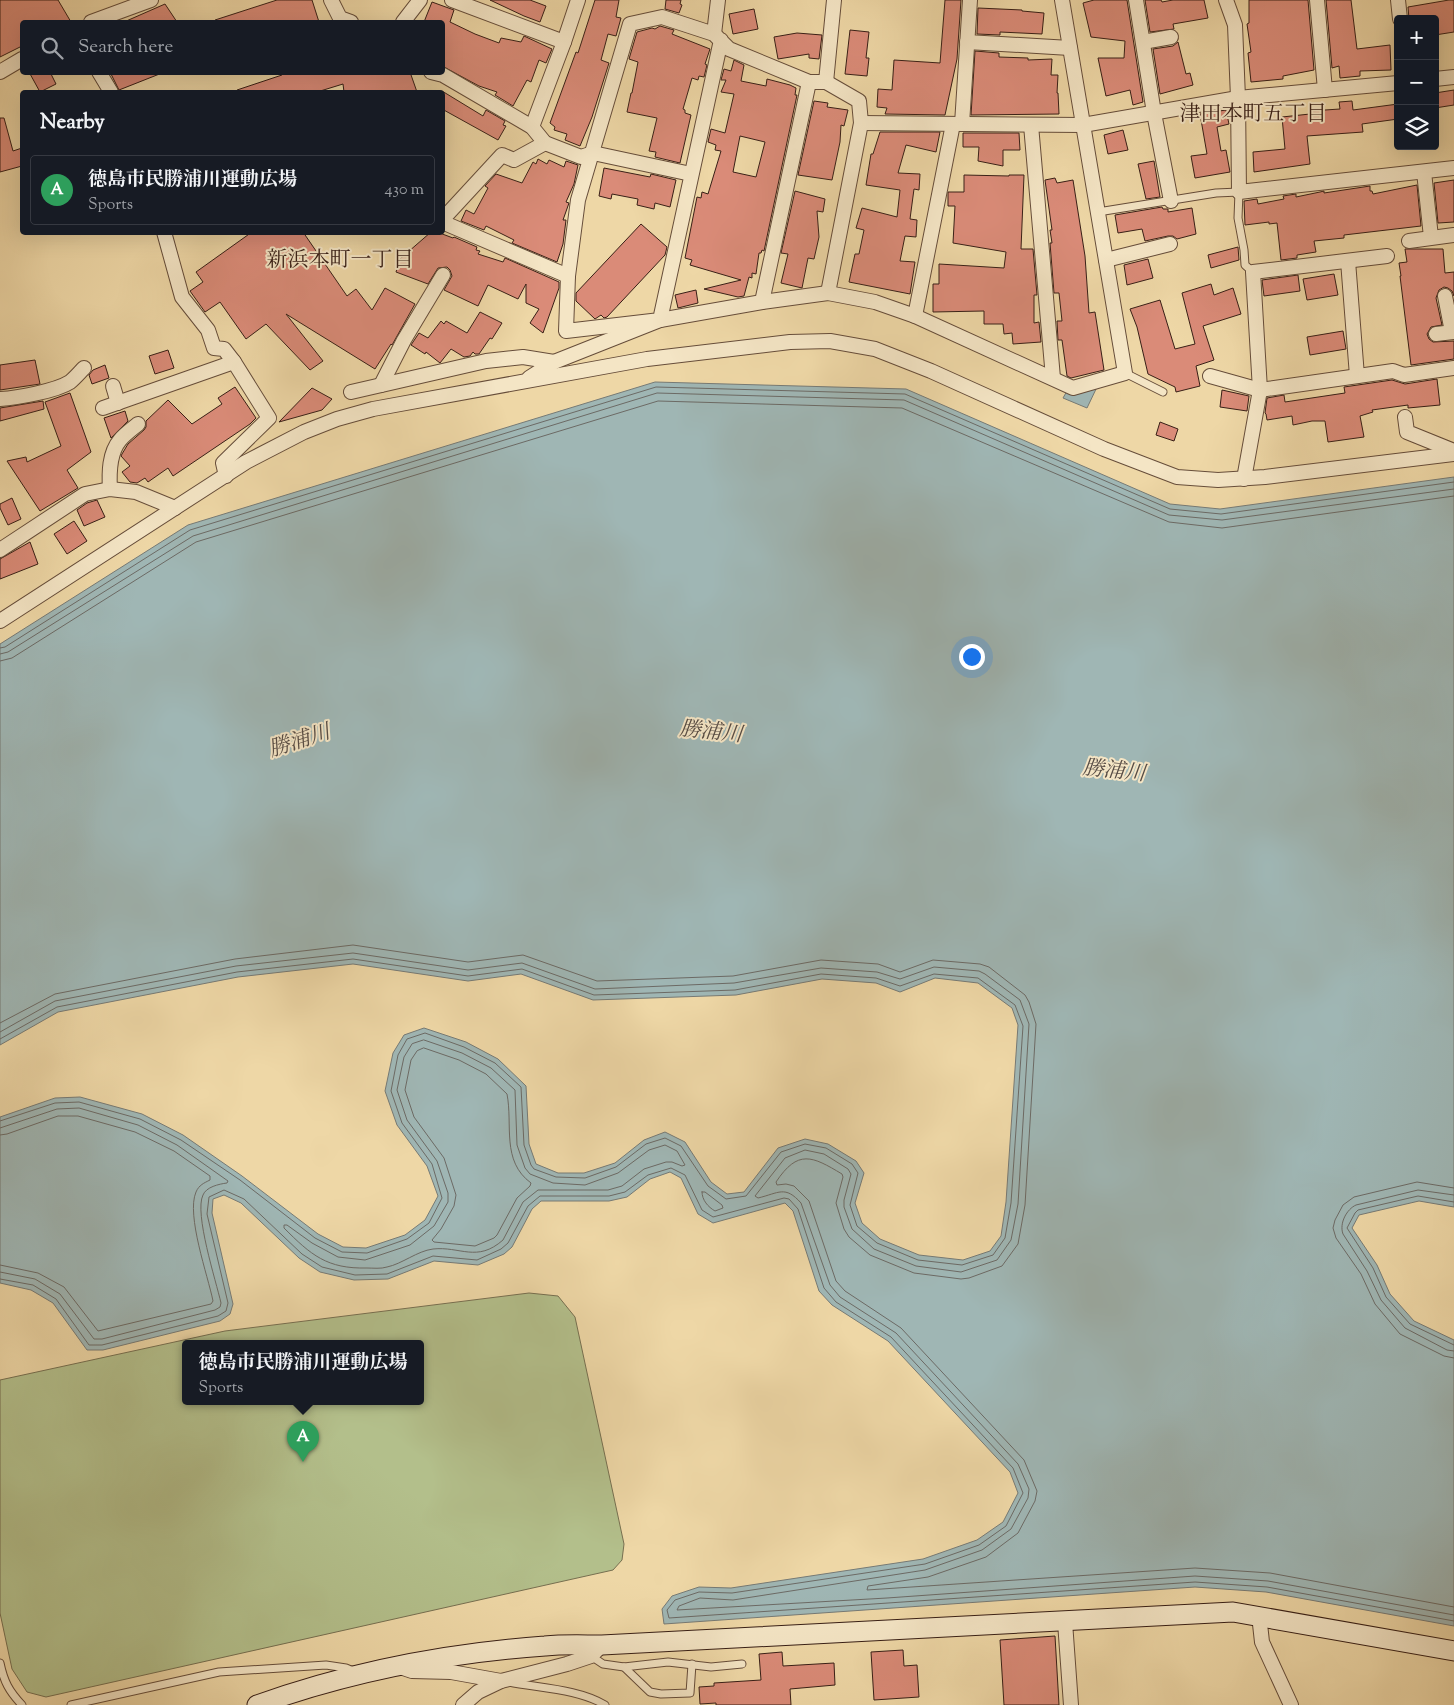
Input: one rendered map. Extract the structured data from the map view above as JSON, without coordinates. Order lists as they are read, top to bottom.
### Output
{
  "districts": ["津田本町五丁目", "新浜本町一丁目"],
  "water": ["勝浦川"],
  "page": {
    "map_buttons": ["+", "−"],
    "search": "Search here",
    "heading": "Nearby",
    "list": [
      {
        "mark": "A",
        "name": "徳島市民勝浦川運動広場",
        "note": "Sports",
        "value": "430 m"
      }
    ],
    "popup": ["徳島市民勝浦川運動広場", "Sports"],
    "pins": "A"
  }
}
